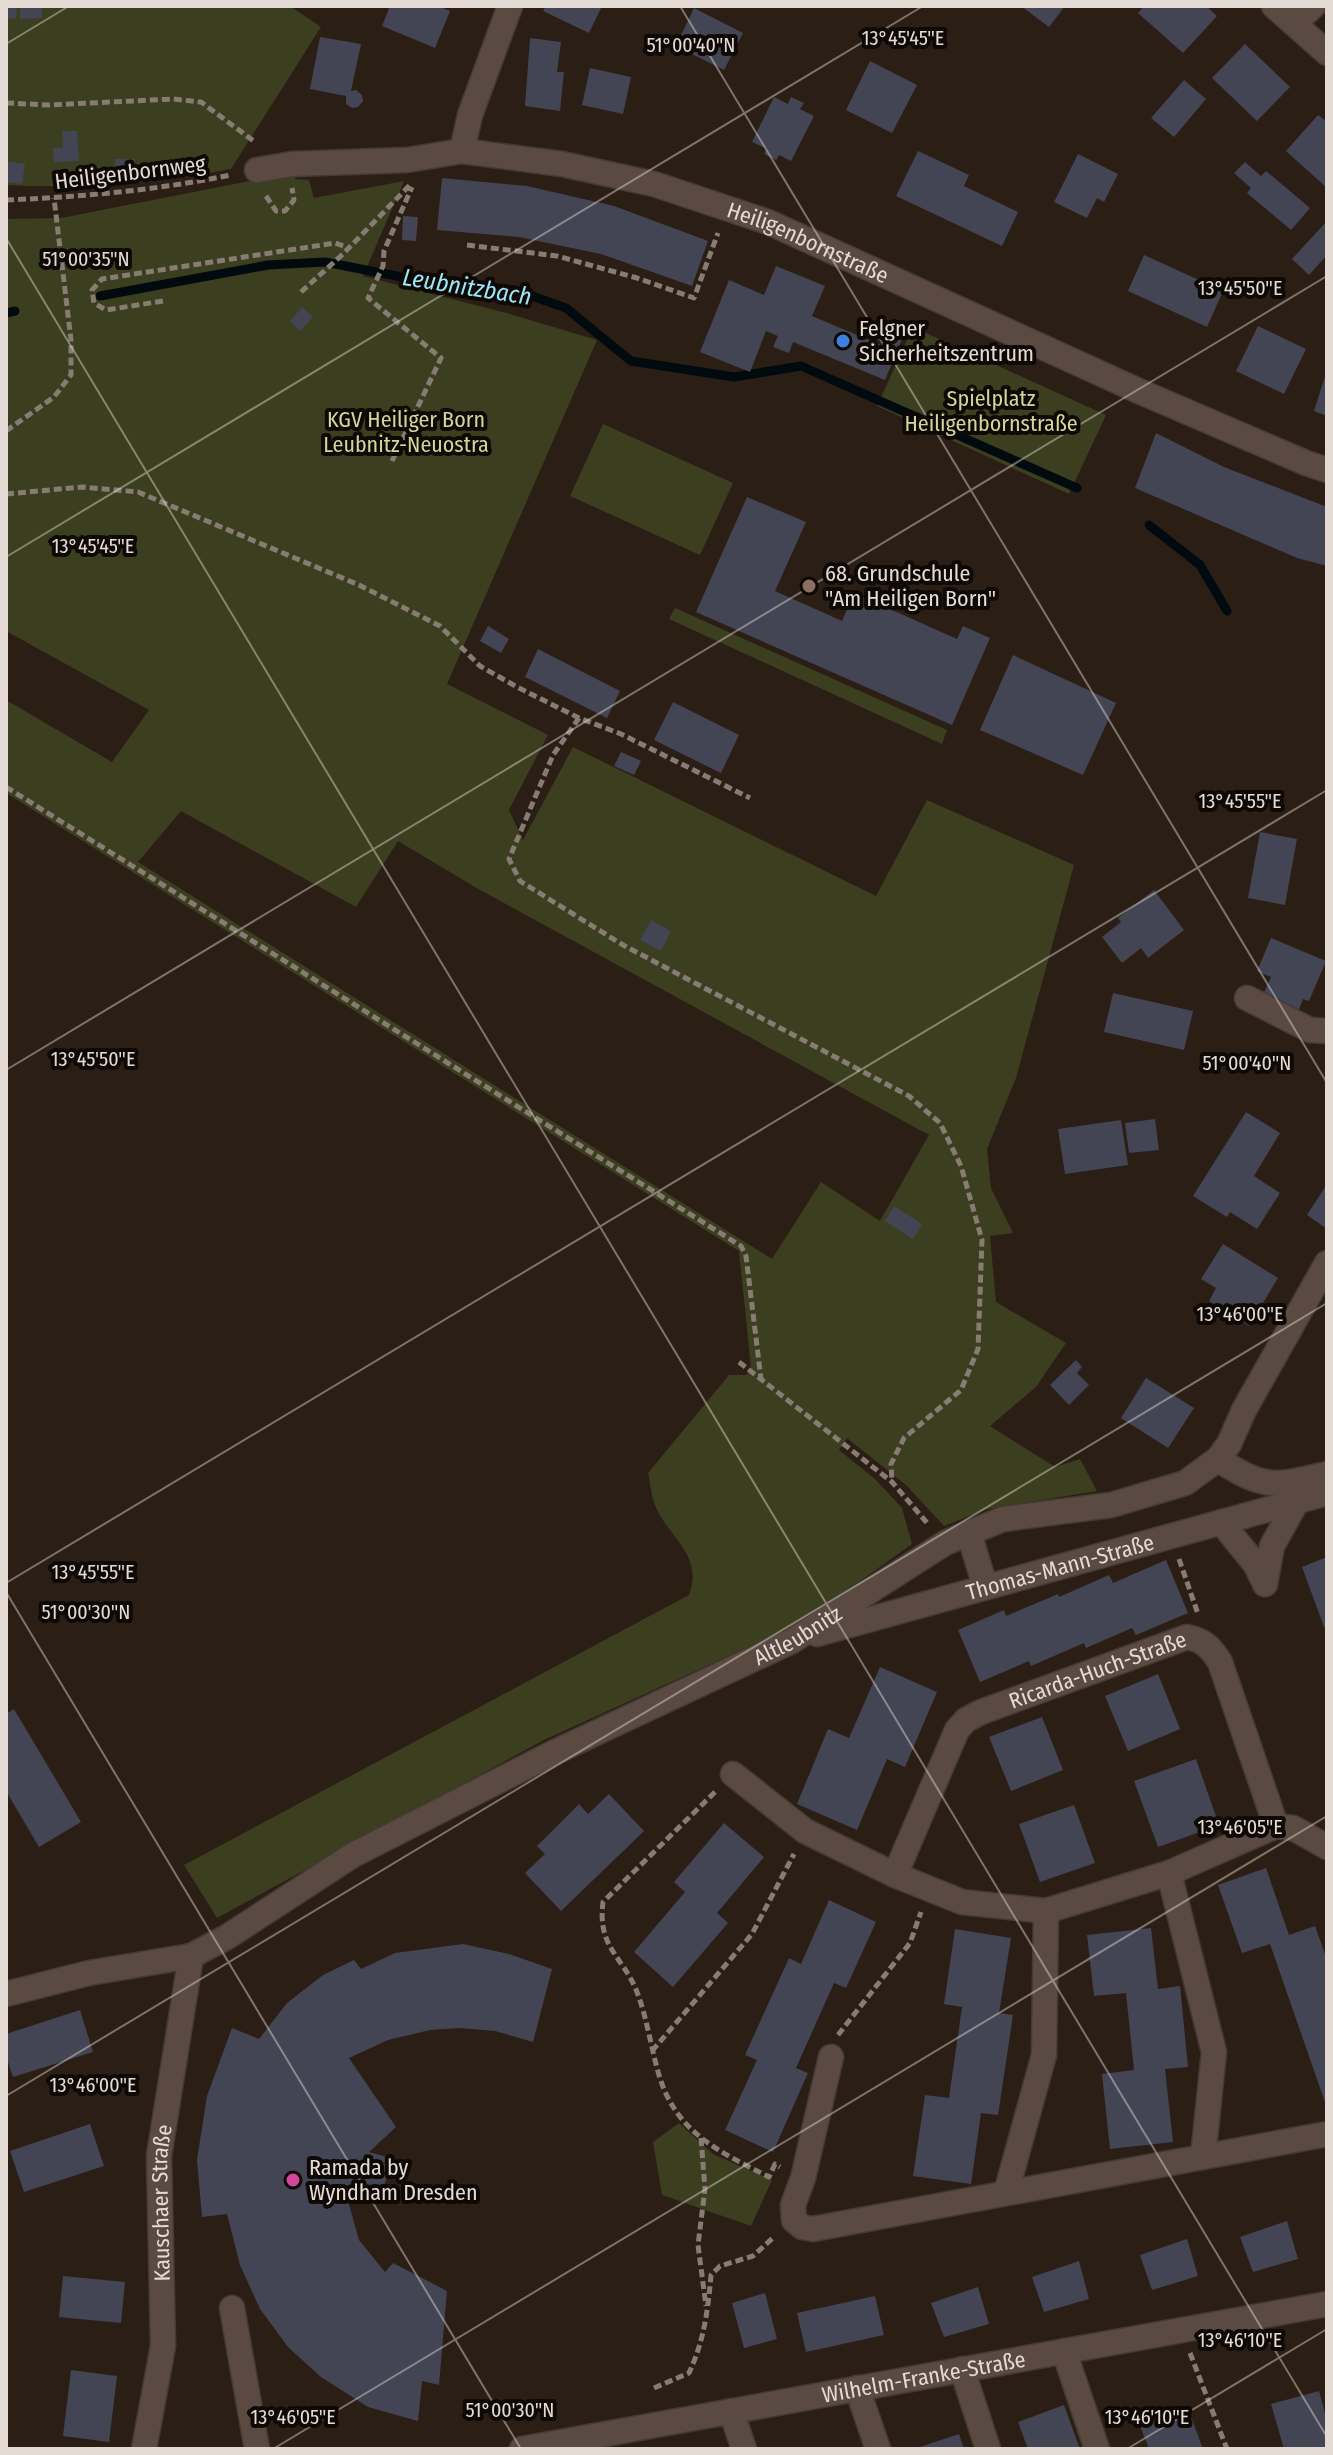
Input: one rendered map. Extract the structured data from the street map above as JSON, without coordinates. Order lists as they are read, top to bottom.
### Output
{
  "streets": {
    "street": [
      "Heiligenbornstraße",
      "Thomas-Mann-Straße",
      "Altleubnitz",
      "Ricarda-Huch-Straße",
      "Kauschaer Straße",
      "Wilhelm-Franke-Straße"
    ],
    "path": ["Heiligenbornweg"]
  },
  "crossings": [
    ["Heiligenbornweg", "Heiligenbornstraße"],
    ["Thomas-Mann-Straße", "Altleubnitz"],
    ["Altleubnitz", "Kauschaer Straße"]
  ],
  "water": ["Leubnitzbach"],
  "parks": ["Spielplatz Heiligenbornstraße", "KGV Heiliger Born Leubnitz-Neuostra"],
  "places": ["Felgner Sicherheitszentrum", "68. Grundschule \"Am Heiligen Born\"", "Ramada by Wyndham Dresden"],
  "coordinates": [
    "13°45'45\"E",
    "51°00'40\"N",
    "51°00'35\"N",
    "13°45'50\"E",
    "13°45'55\"E",
    "13°46'00\"E",
    "51°00'30\"N",
    "13°46'05\"E",
    "13°46'10\"E"
  ]
}
